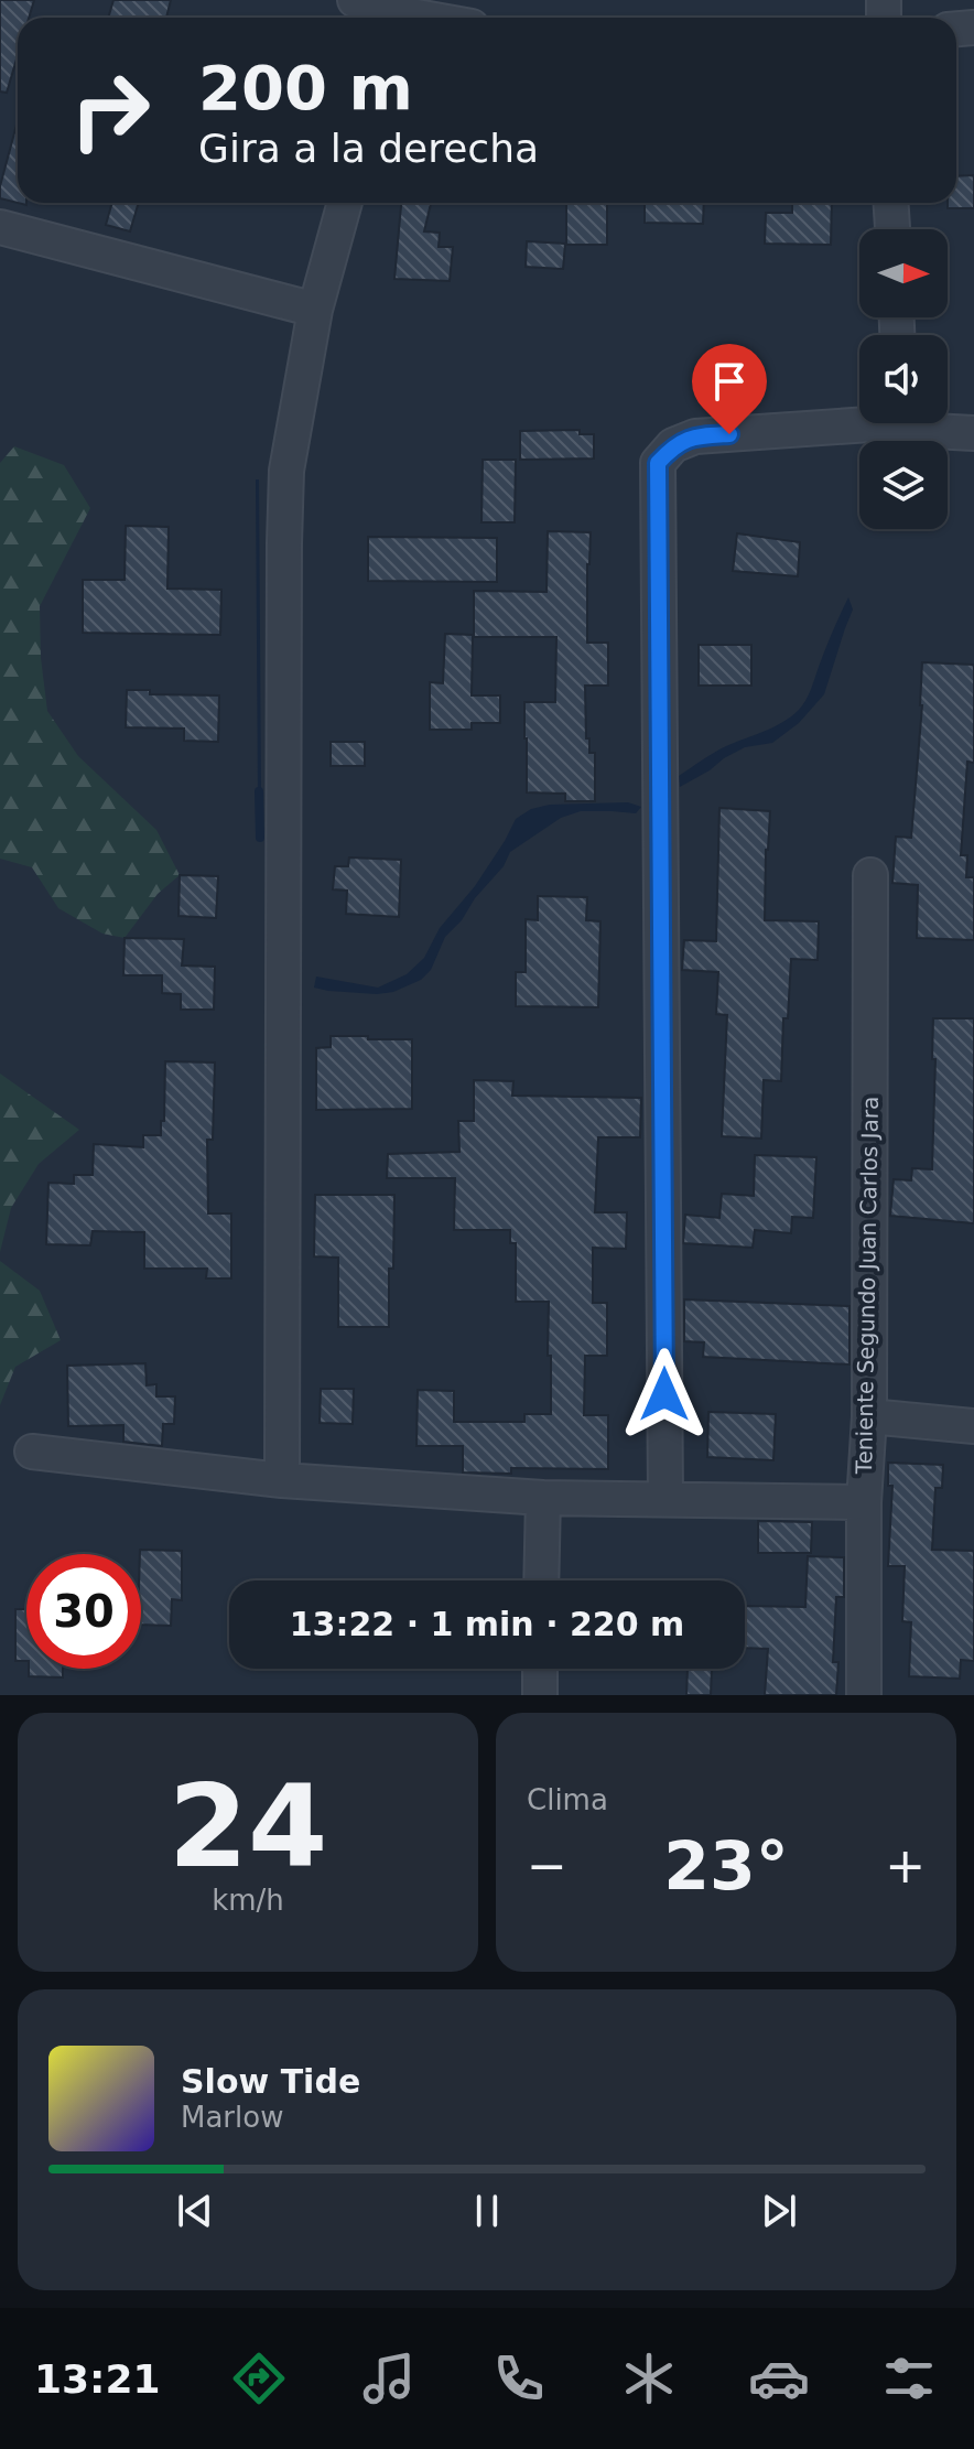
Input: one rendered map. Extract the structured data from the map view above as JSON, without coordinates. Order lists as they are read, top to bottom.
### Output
{
  "streets": {
    "street": ["Teniente Segundo Juan Carlos Jara"]
  },
  "north": "right",
  "page": {
    "turn": ["200 m", "Gira a la derecha"],
    "limit": "30",
    "trip": "13:22 · 1 min · 220 m",
    "tile": [
      ["24", "km/h"],
      "Clima"
    ],
    "heat": ["−", "23°", "+"],
    "song": ["Slow Tide", "Marlow"],
    "tabs": "13:21"
  }
}
